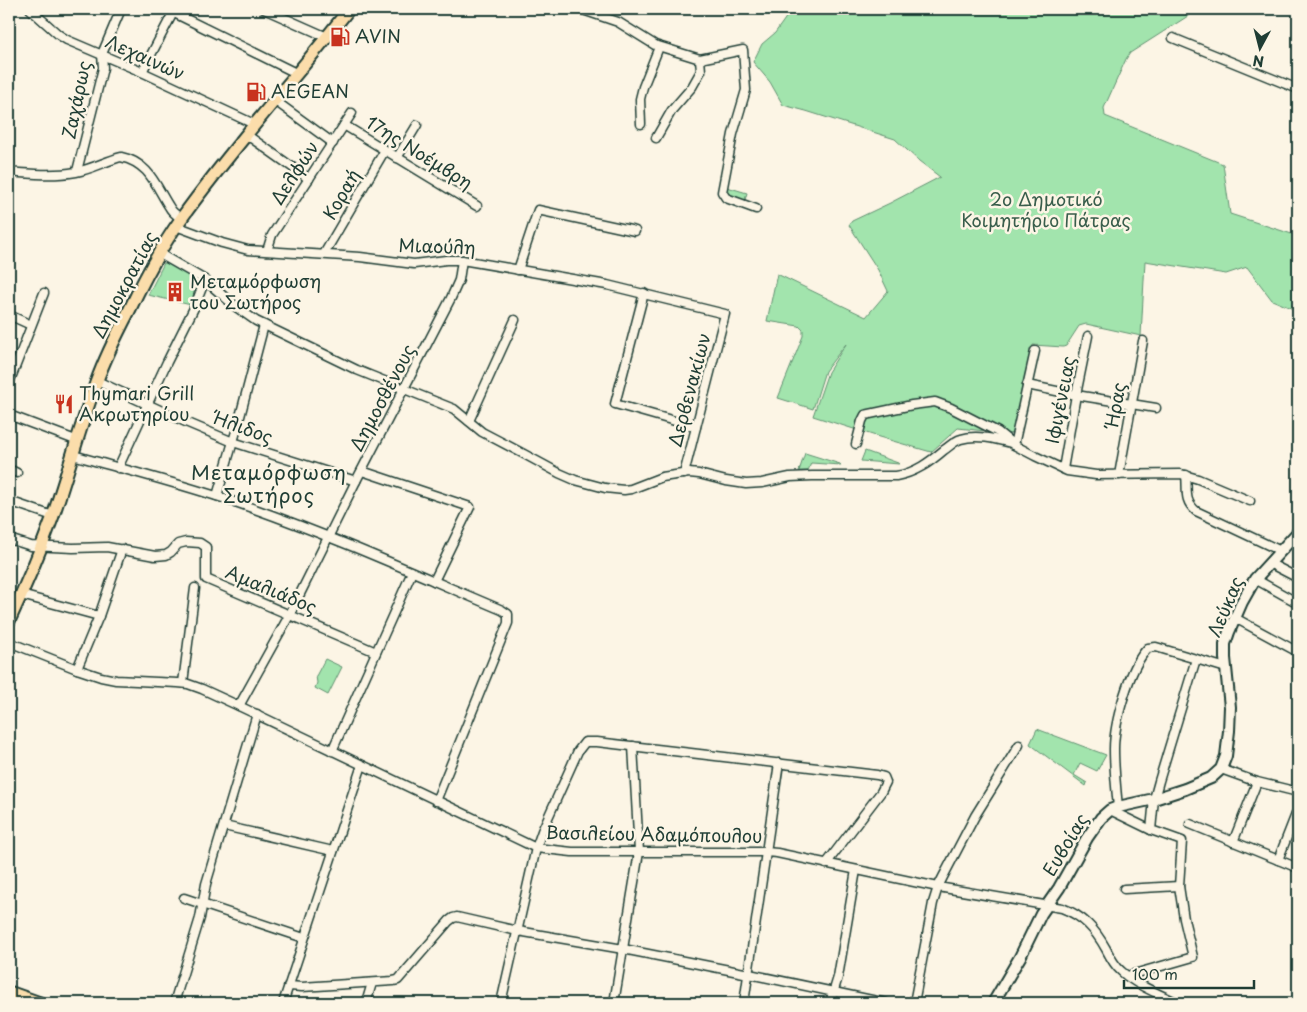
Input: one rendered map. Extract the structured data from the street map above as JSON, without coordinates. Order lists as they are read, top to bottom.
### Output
{
  "streets": {
    "main road": ["Δημοκρατίας", "Λεύκας", "Ευβοίας"],
    "street": [
      "Λεχαινών",
      "Ζαχάρως",
      "17ης Νοέμβρη",
      "Δελφών",
      "Κοραή",
      "Μιαούλη",
      "Δερβενακίων",
      "Δημοσθένους",
      "Ιφιγένειας",
      "Ήρας",
      "Ήλιδος",
      "Αμαλιάδος",
      "Βασιλείου Αδαμόπουλου"
    ]
  },
  "crossings": [
    ["Λεχαινών", "Ζαχάρως"],
    ["Λεχαινών", "Δημοκρατίας"],
    ["17ης Νοέμβρη", "Δελφών"],
    ["17ης Νοέμβρη", "Κοραή"],
    ["Δελφών", "Μιαούλη"],
    ["Κοραή", "Μιαούλη"],
    ["Μιαούλη", "Δημοκρατίας"],
    ["Μιαούλη", "Δερβενακίων"],
    ["Μιαούλη", "Δημοσθένους"],
    ["Δημοκρατίας", "Ήλιδος"],
    ["Δημοκρατίας", "Αμαλιάδος"],
    ["Δημοσθένους", "Ήλιδος"],
    ["Δημοσθένους", "Αμαλιάδος"],
    ["Δημοσθένους", "Βασιλείου Αδαμόπουλου"],
    ["Βασιλείου Αδαμόπουλου", "Ευβοίας"]
  ],
  "districts": ["Μεταμόρφωση Σωτήρος"],
  "parks": ["2o Δημοτικό Κοιμητήριο Πάτρας"],
  "places": {
    "fuel station": ["AVIN", "AEGEAN"],
    "building": ["Μεταμόρφωση του Σωτήρος"],
    "restaurant": ["Thymari Grill Ακρωτηρίου"]
  },
  "scale_bar": "100 m",
  "north": "bottom"
}
